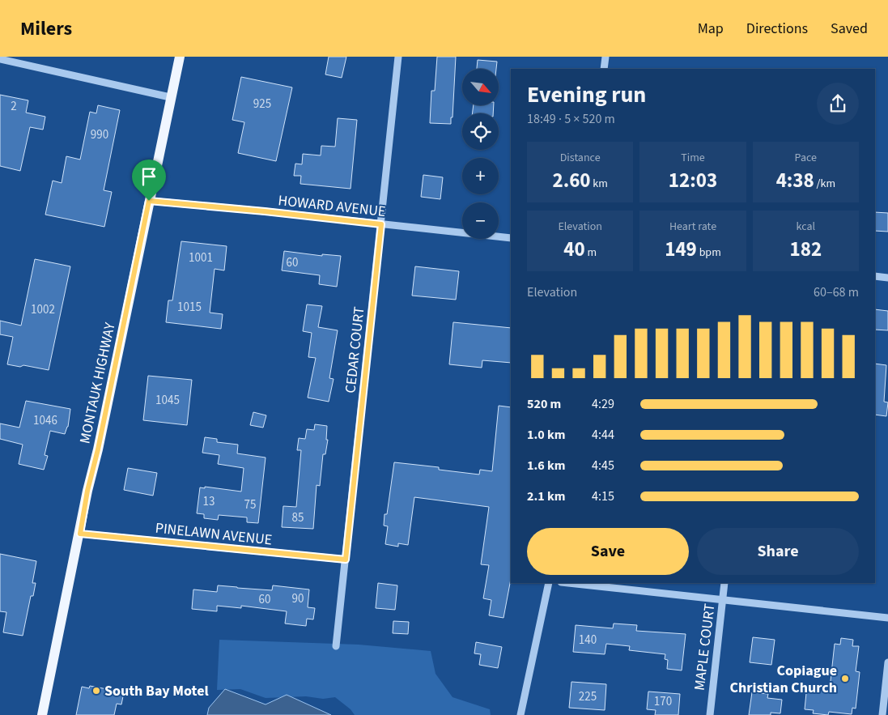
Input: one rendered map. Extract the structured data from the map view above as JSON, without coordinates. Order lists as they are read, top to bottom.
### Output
{
  "streets": {
    "main road": ["MONTAUK HIGHWAY"],
    "street": [
      "HOWARD AVENUE",
      "CEDAR COURT",
      "PINELAWN AVENUE",
      "MAPLE COURT"
    ]
  },
  "crossings": [
    ["HOWARD AVENUE", "CEDAR COURT"],
    ["HOWARD AVENUE", "MONTAUK HIGHWAY"],
    ["CEDAR COURT", "PINELAWN AVENUE"],
    ["MONTAUK HIGHWAY", "PINELAWN AVENUE"]
  ],
  "places": ["Copiague Christian Church", "South Bay Motel"],
  "house_numbers": [
    "925",
    "2",
    "990",
    "1001",
    "60",
    "1015",
    "1002",
    "1045",
    "1046",
    "13",
    "75",
    "85",
    "90",
    "60",
    "140",
    "225",
    "170"
  ],
  "north": "bottom right",
  "page": {
    "header": "Milers",
    "nav": ["Map", "Directions", "Saved"],
    "map_buttons": ["+", "−"],
    "heading": ["Evening run", "18:49 · 5 × 520 m"],
    "stats": [
      ["Distance", "2.60 km"],
      ["Time", "12:03"],
      ["Pace", "4:38 /km"],
      ["Elevation", "40 m"],
      ["Heart rate", "149 bpm"],
      ["kcal", "182"]
    ],
    "chart": ["Elevation", "60–68 m"],
    "list": [
      {
        "name": "520 m",
        "note": "4:29"
      },
      {
        "name": "1.0 km",
        "note": "4:44"
      },
      {
        "name": "1.6 km",
        "note": "4:45"
      },
      {
        "name": "2.1 km",
        "note": "4:15"
      }
    ],
    "buttons": ["Save", "Share"]
  }
}
